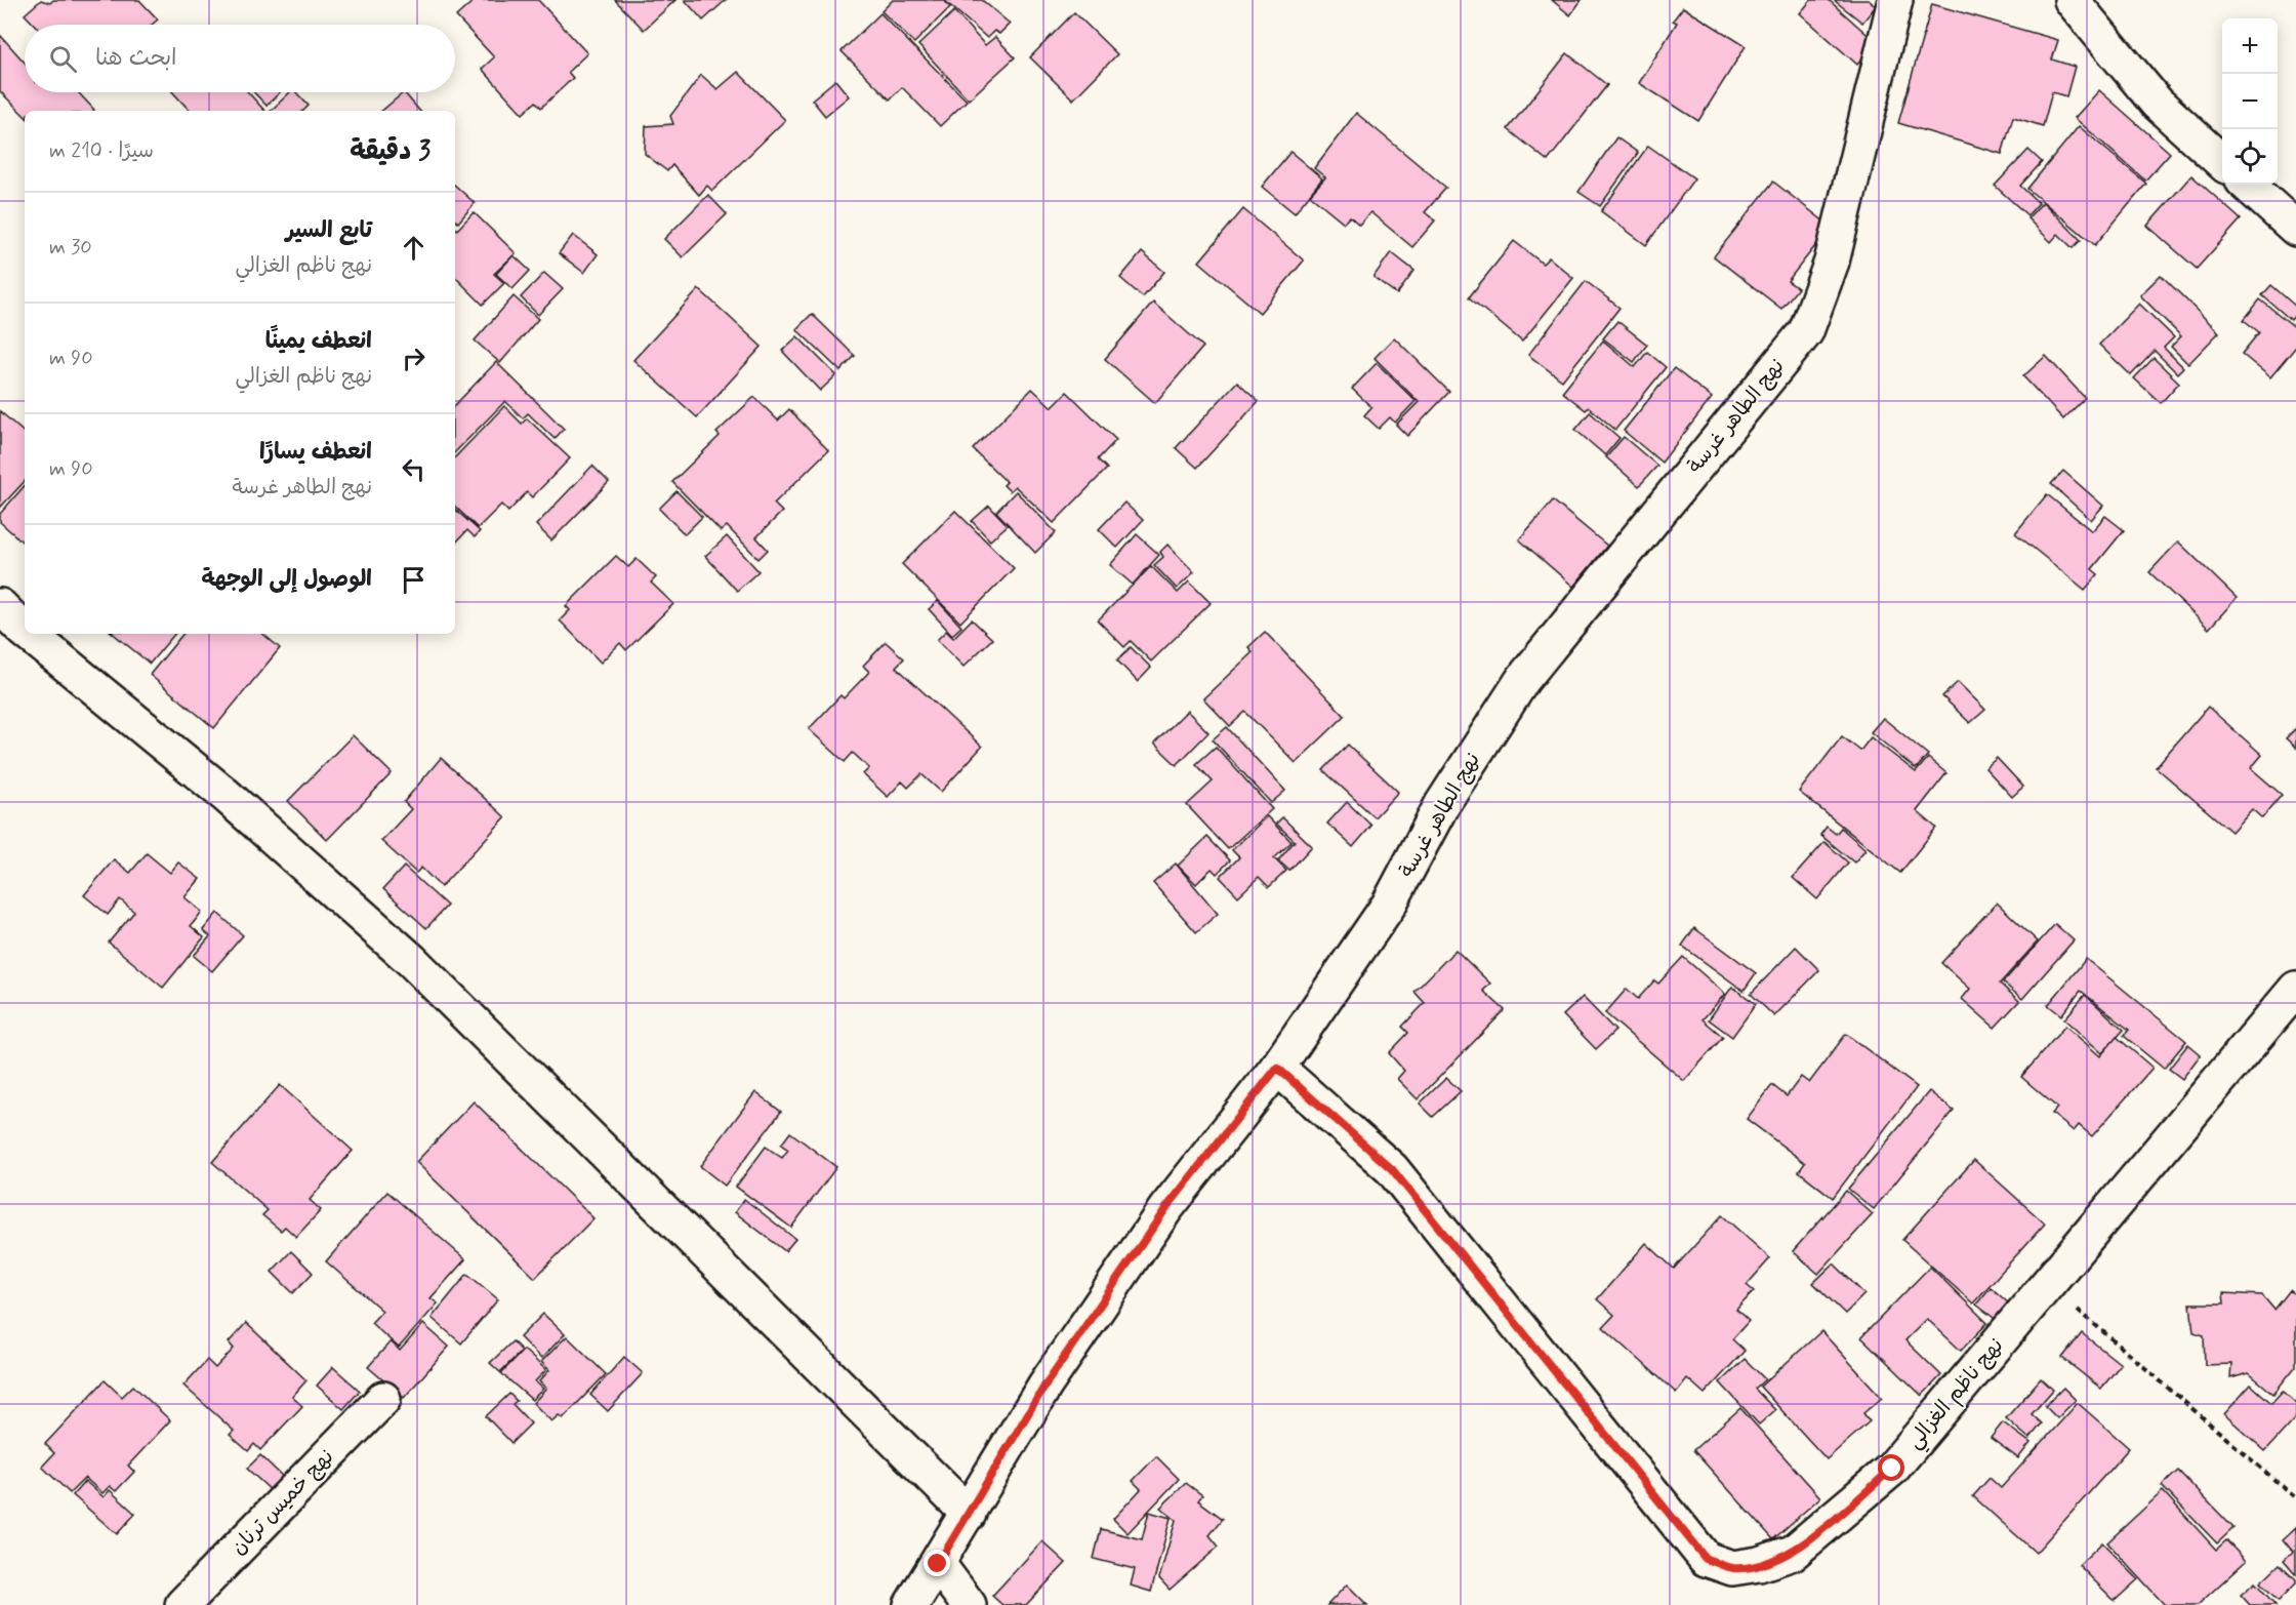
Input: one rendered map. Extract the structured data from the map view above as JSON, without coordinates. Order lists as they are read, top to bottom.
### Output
{
  "streets": {
    "street": ["نهج الطاهر غرسة", "نهج ناظم الغزالي", "نهج خميس ترنان"]
  },
  "crossings": [
    ["نهج الطاهر غرسة", "نهج ناظم الغزالي"]
  ],
  "page": {
    "map_buttons": ["+", "−"],
    "search": "ابحث هنا",
    "heading": ["3 دقيقة", "سيرًا · 210 m"],
    "list": [
      ["تابع السير", "نهج ناظم الغزالي", "30 m"],
      ["انعطف يمينًا", "نهج ناظم الغزالي", "90 m"],
      ["انعطف يسارًا", "نهج الطاهر غرسة", "90 m"],
      "الوصول إلى الوجهة"
    ]
  }
}
